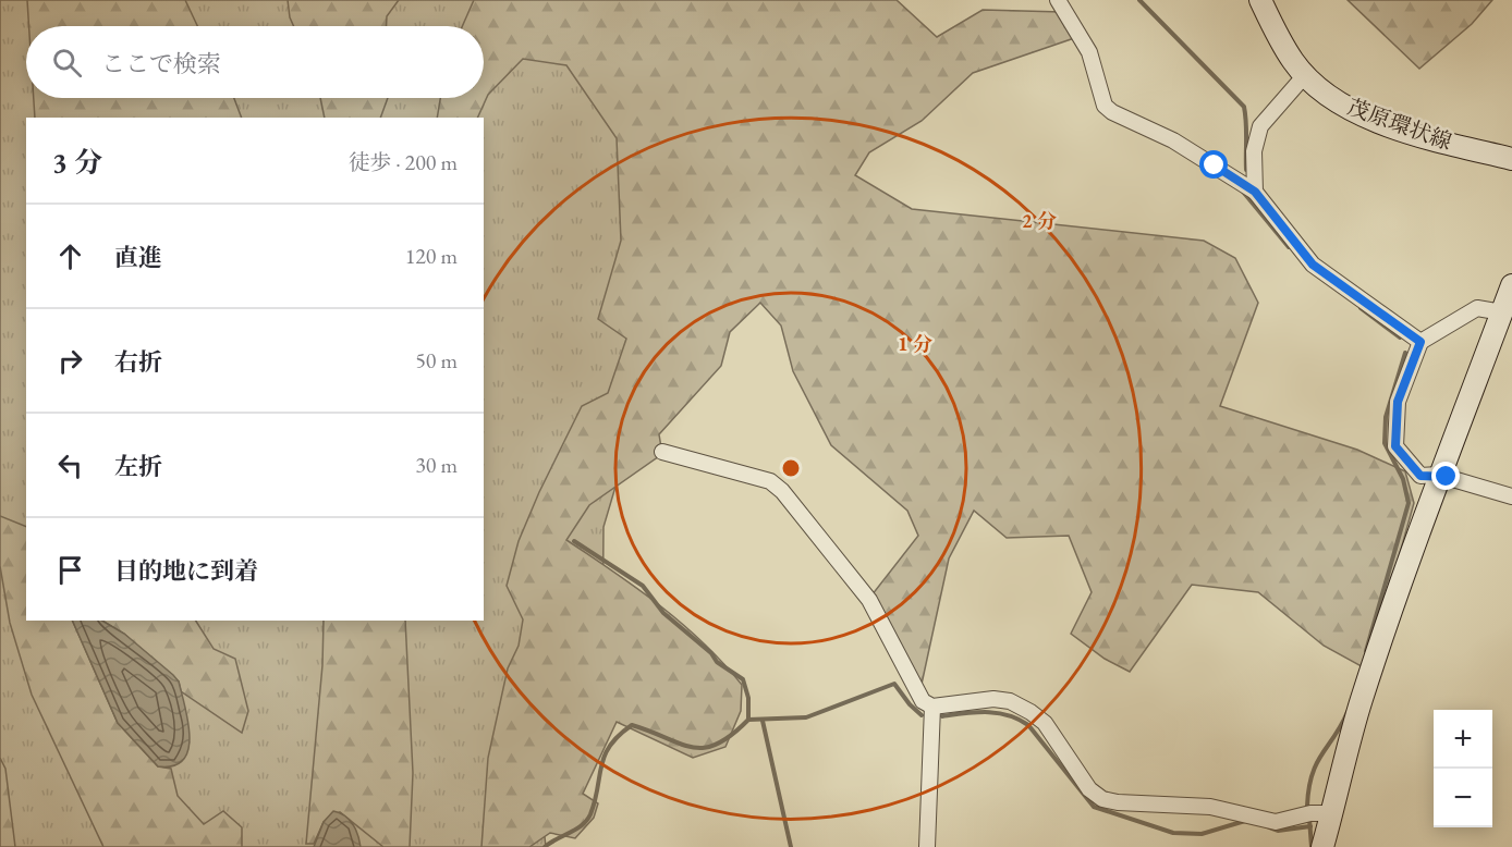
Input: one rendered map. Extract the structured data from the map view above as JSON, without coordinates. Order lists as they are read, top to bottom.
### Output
{
  "streets": {
    "street": ["茂原環状線"]
  },
  "page": {
    "search": "ここで検索",
    "heading": ["3 分", "徒歩 · 200 m"],
    "list": [
      ["直進", "120 m"],
      ["右折", "50 m"],
      ["左折", "30 m"],
      "目的地に到着"
    ],
    "map_buttons": ["+", "−"]
  },
  "rings": ["2 分", "1 分"]
}
